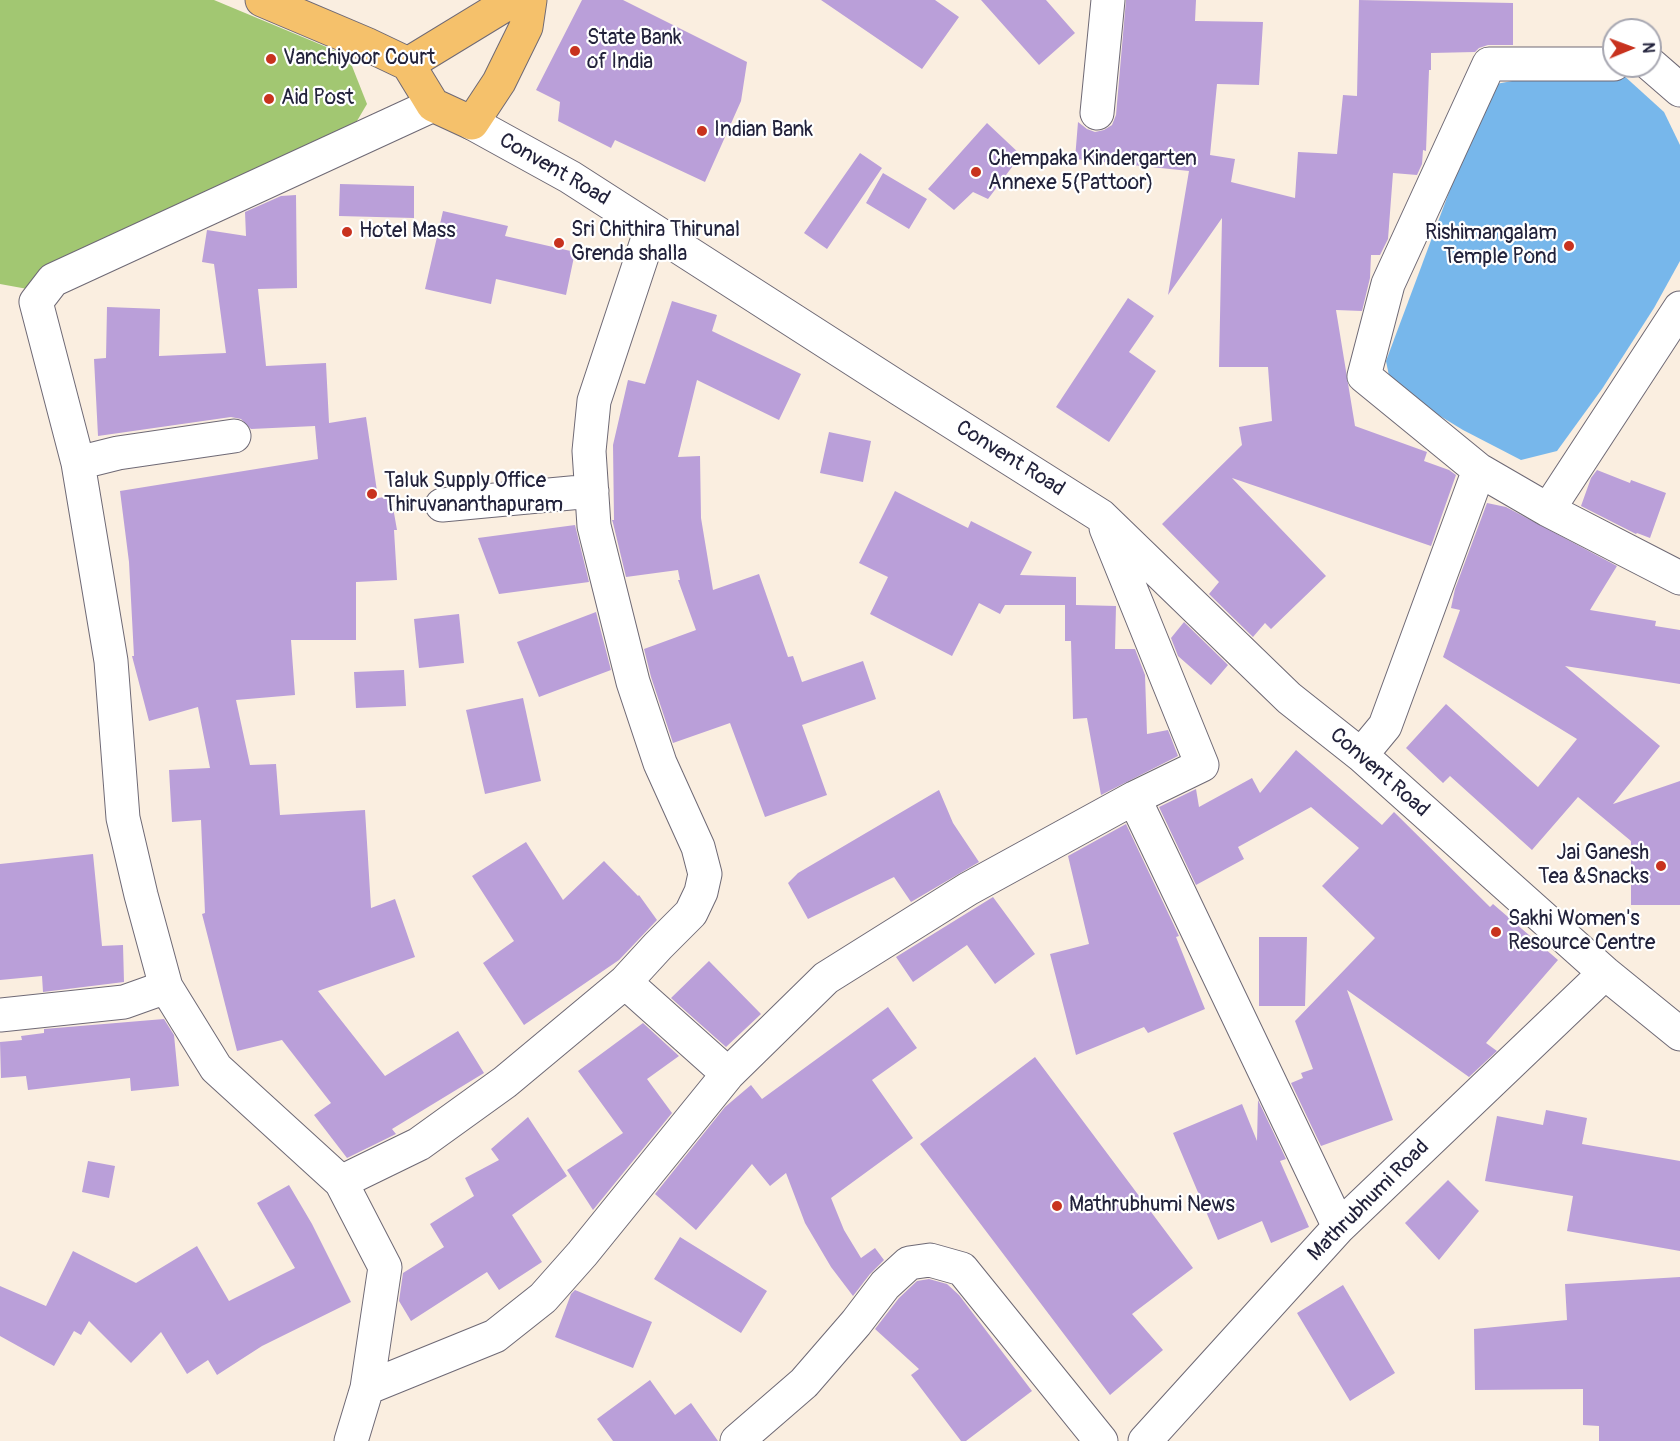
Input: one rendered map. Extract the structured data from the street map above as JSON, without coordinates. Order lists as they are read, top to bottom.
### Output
{
  "streets": {
    "main road": ["Convent Road"],
    "street": ["Mathrubhumi Road"]
  },
  "crossings": [
    ["Convent Road", "Mathrubhumi Road"]
  ],
  "places": [
    "State Bank of India",
    "Vanchiyoor Court",
    "Aid Post",
    "Indian Bank",
    "Chempaka Kindergarten Annexe 5(Pattoor)",
    "Hotel Mass",
    "Sri Chithira Thirunal Grenda shalla",
    "Rishimangalam Temple Pond",
    "Taluk Supply Office Thiruvananthapuram",
    "Jai Ganesh Tea &Snacks",
    "Sakhi Women's Resource Centre",
    "Mathrubhumi News"
  ],
  "north": "right"
}
